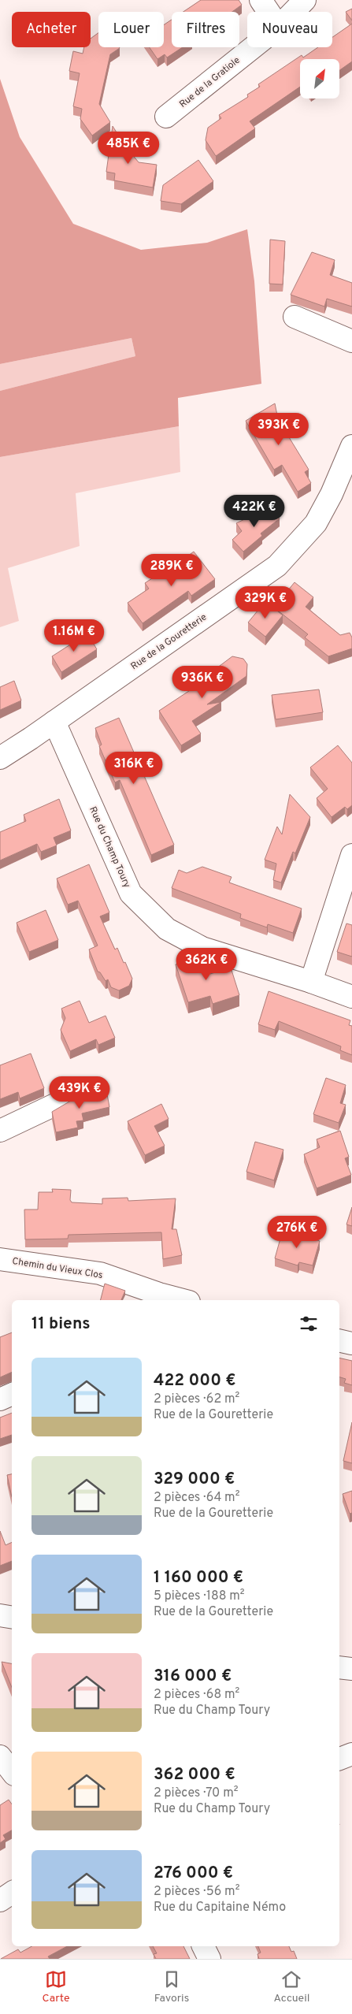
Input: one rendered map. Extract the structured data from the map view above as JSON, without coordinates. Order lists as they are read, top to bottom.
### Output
{
  "streets": {
    "street": [
      "Rue de la Gratiole",
      "Rue de la Gouretterie",
      "Rue du Champ Toury",
      "Chemin du Vieux Clos"
    ]
  },
  "crossings": [
    ["Rue de la Gouretterie", "Rue du Champ Toury"]
  ],
  "north": "top right",
  "page": {
    "chip": [
      "Acheter",
      "Louer",
      "Filtres",
      "Nouveau"
    ],
    "price": [
      "485K €",
      "393K €",
      "422K €",
      "289K €",
      "329K €",
      "1.16M €",
      "936K €",
      "316K €",
      "362K €",
      "439K €",
      "276K €"
    ],
    "heading": "11 biens",
    "list": [
      {
        "name": "422 000 €",
        "note": "2 pièces · 62 m² · Rue de la Gouretterie"
      },
      {
        "name": "329 000 €",
        "note": "2 pièces · 64 m² · Rue de la Gouretterie"
      },
      {
        "name": "1 160 000 €",
        "note": "5 pièces · 188 m² · Rue de la Gouretterie"
      },
      {
        "name": "316 000 €",
        "note": "2 pièces · 68 m² · Rue du Champ Toury"
      },
      {
        "name": "362 000 €",
        "note": "2 pièces · 70 m² · Rue du Champ Toury"
      },
      {
        "name": "276 000 €",
        "note": "2 pièces · 56 m² · Rue du Capitaine Némo"
      }
    ],
    "tabs": ["Carte", "Favoris", "Accueil"]
  }
}
